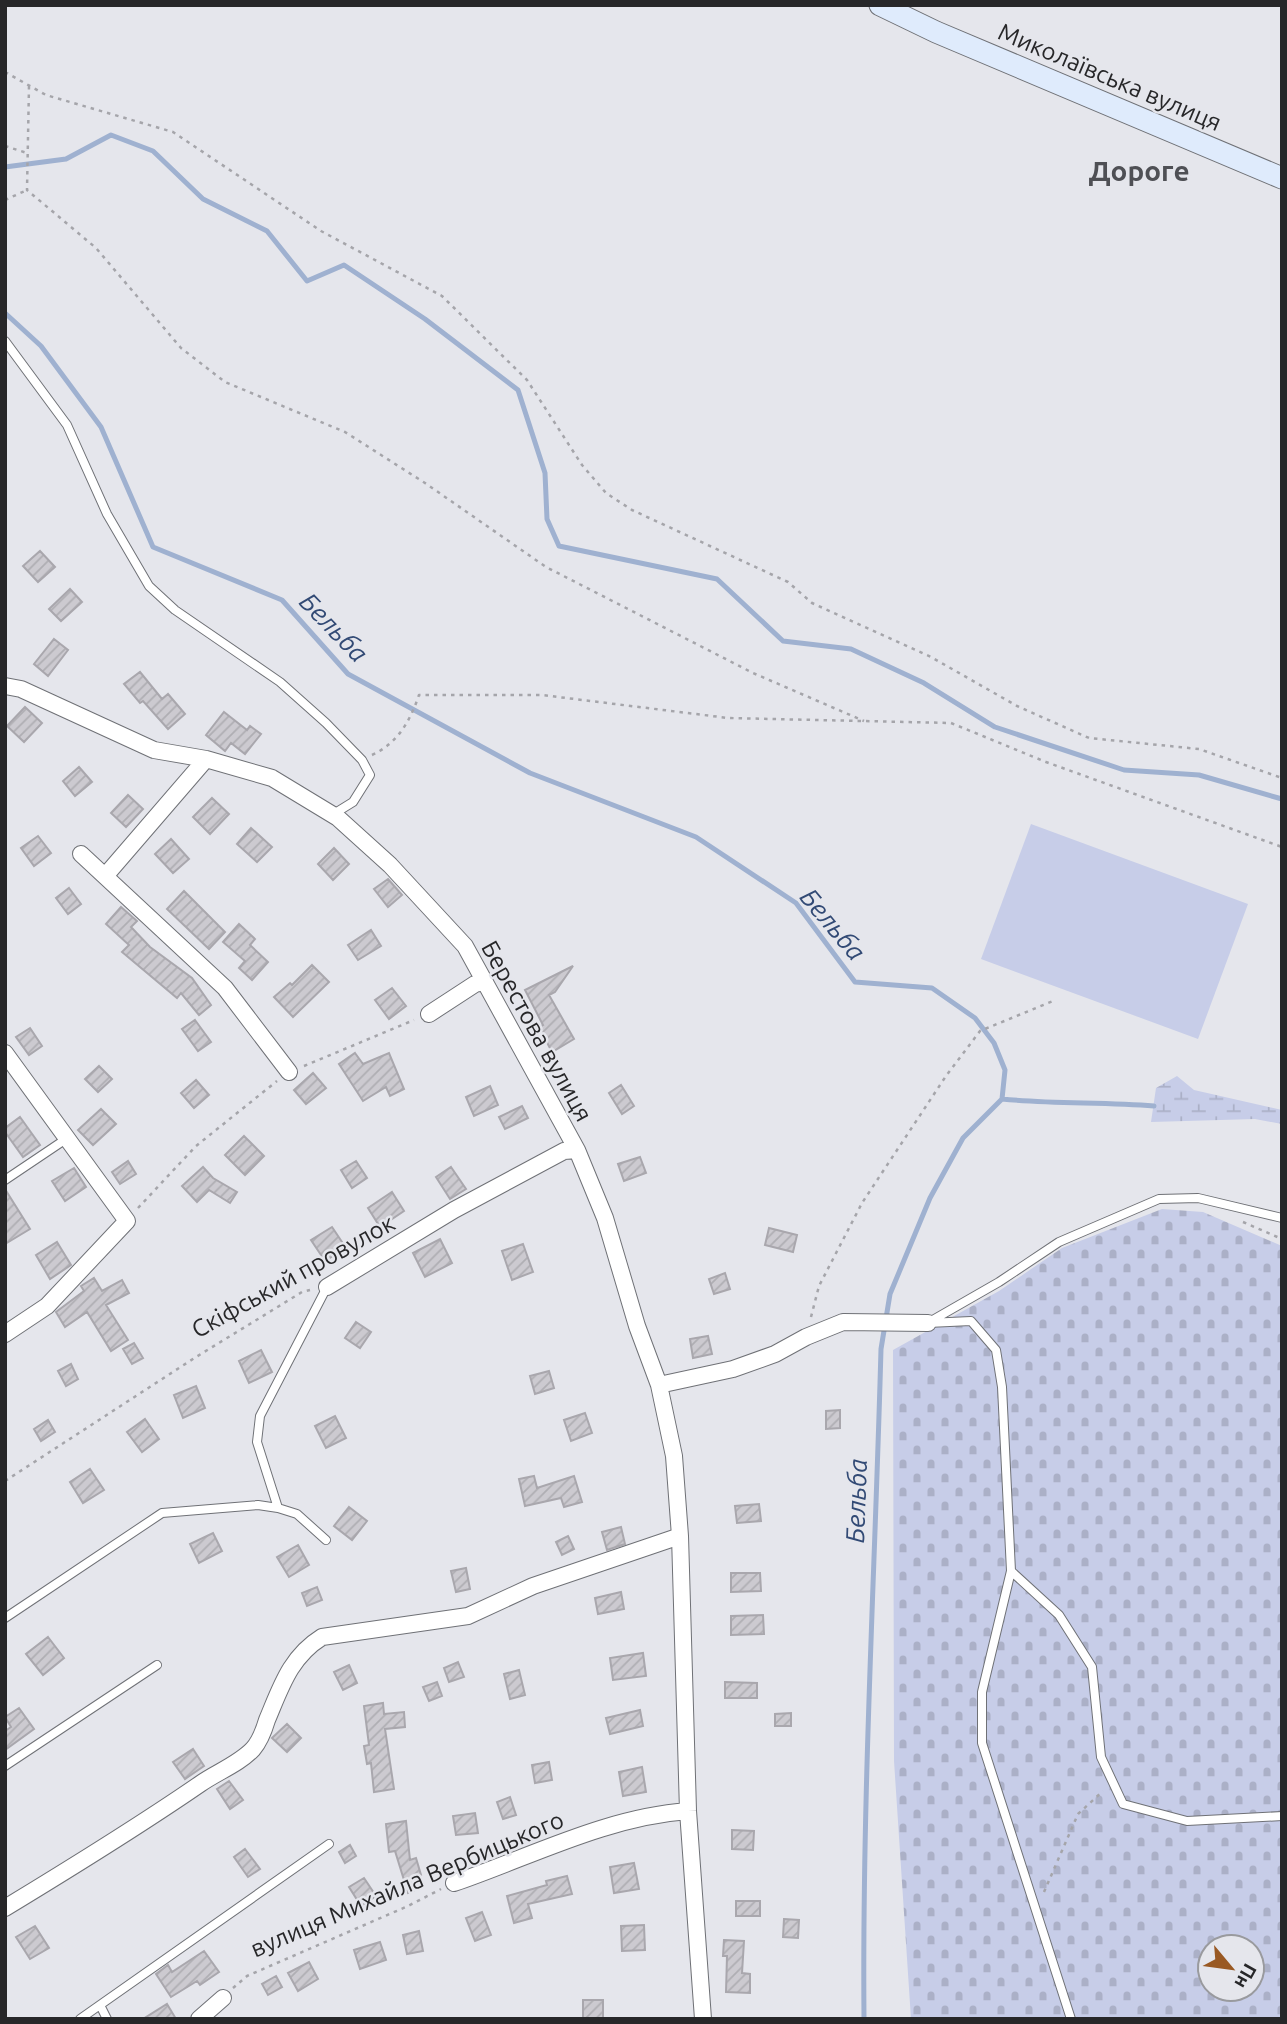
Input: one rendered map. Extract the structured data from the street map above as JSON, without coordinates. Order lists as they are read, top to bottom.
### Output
{
  "streets": {
    "street": [
      "Миколаївська вулиця",
      "Берестова вулиця",
      "Скіфський провулок",
      "вулиця Михайла Вербицького"
    ]
  },
  "crossings": [
    ["Берестова вулиця", "Скіфський провулок"]
  ],
  "districts": ["Дороге"],
  "water": ["Бельба"],
  "north": "bottom right"
}
